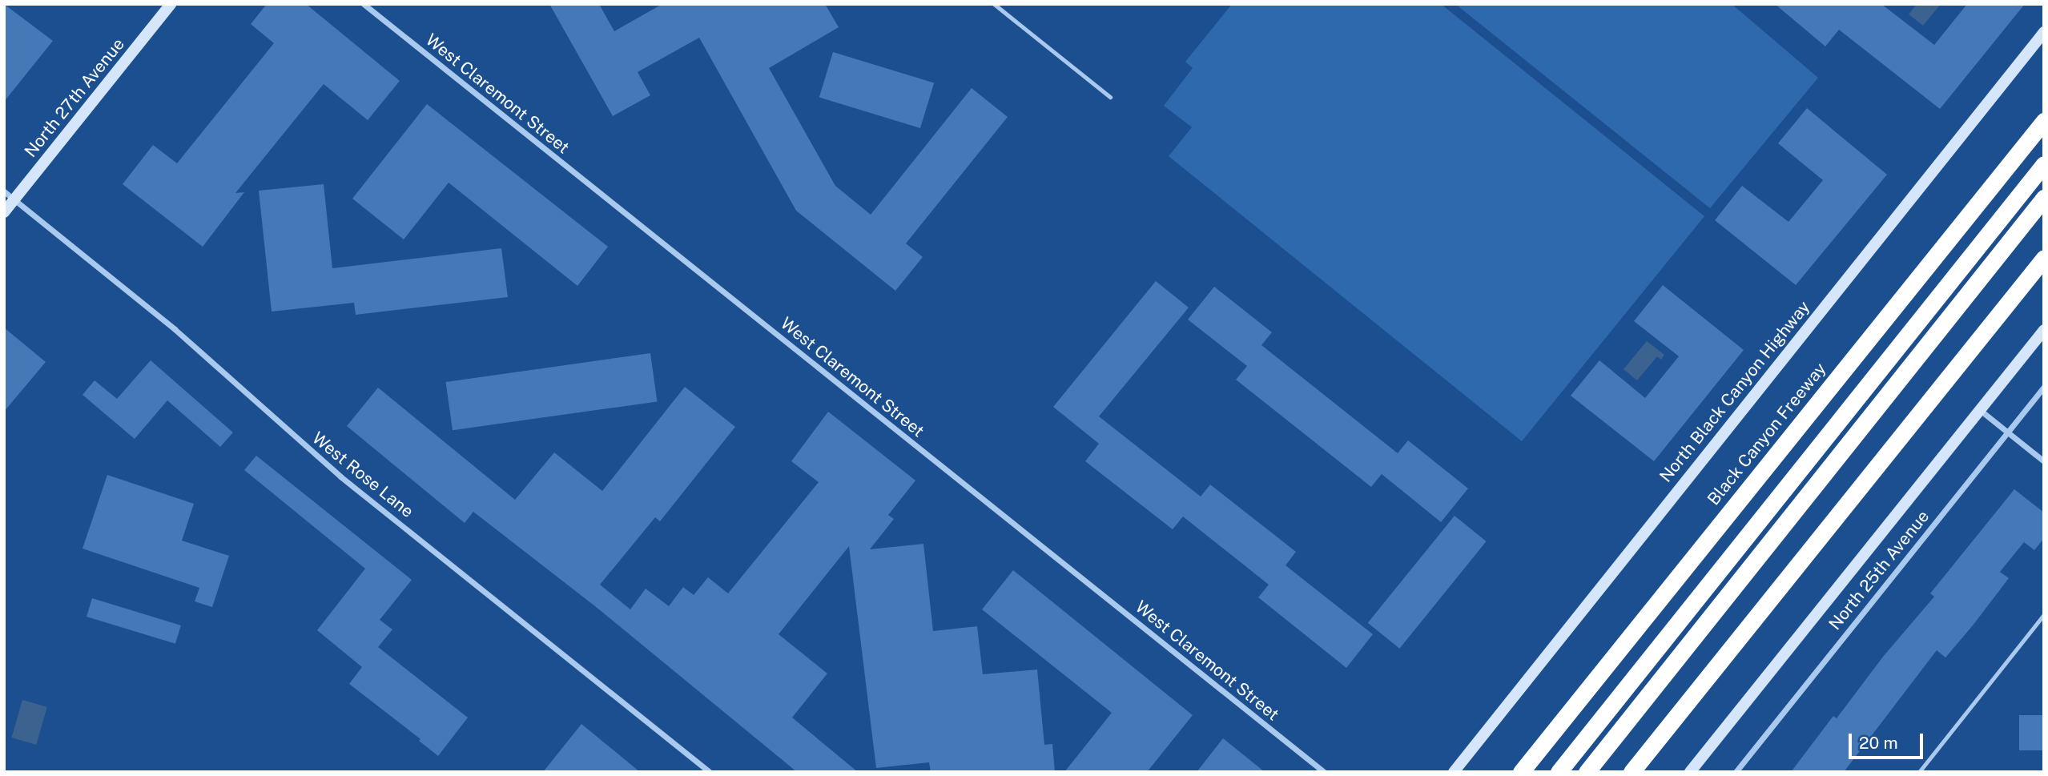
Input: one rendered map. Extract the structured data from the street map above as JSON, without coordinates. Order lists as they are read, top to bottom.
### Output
{
  "streets": {
    "highway": ["Black Canyon Freeway"],
    "main road": ["North 27th Avenue", "North Black Canyon Highway"],
    "street": ["West Claremont Street", "West Rose Lane", "North 25th Avenue"]
  },
  "crossings": [
    ["North 27th Avenue", "West Rose Lane"]
  ],
  "scale_bar": "20 m"
}
